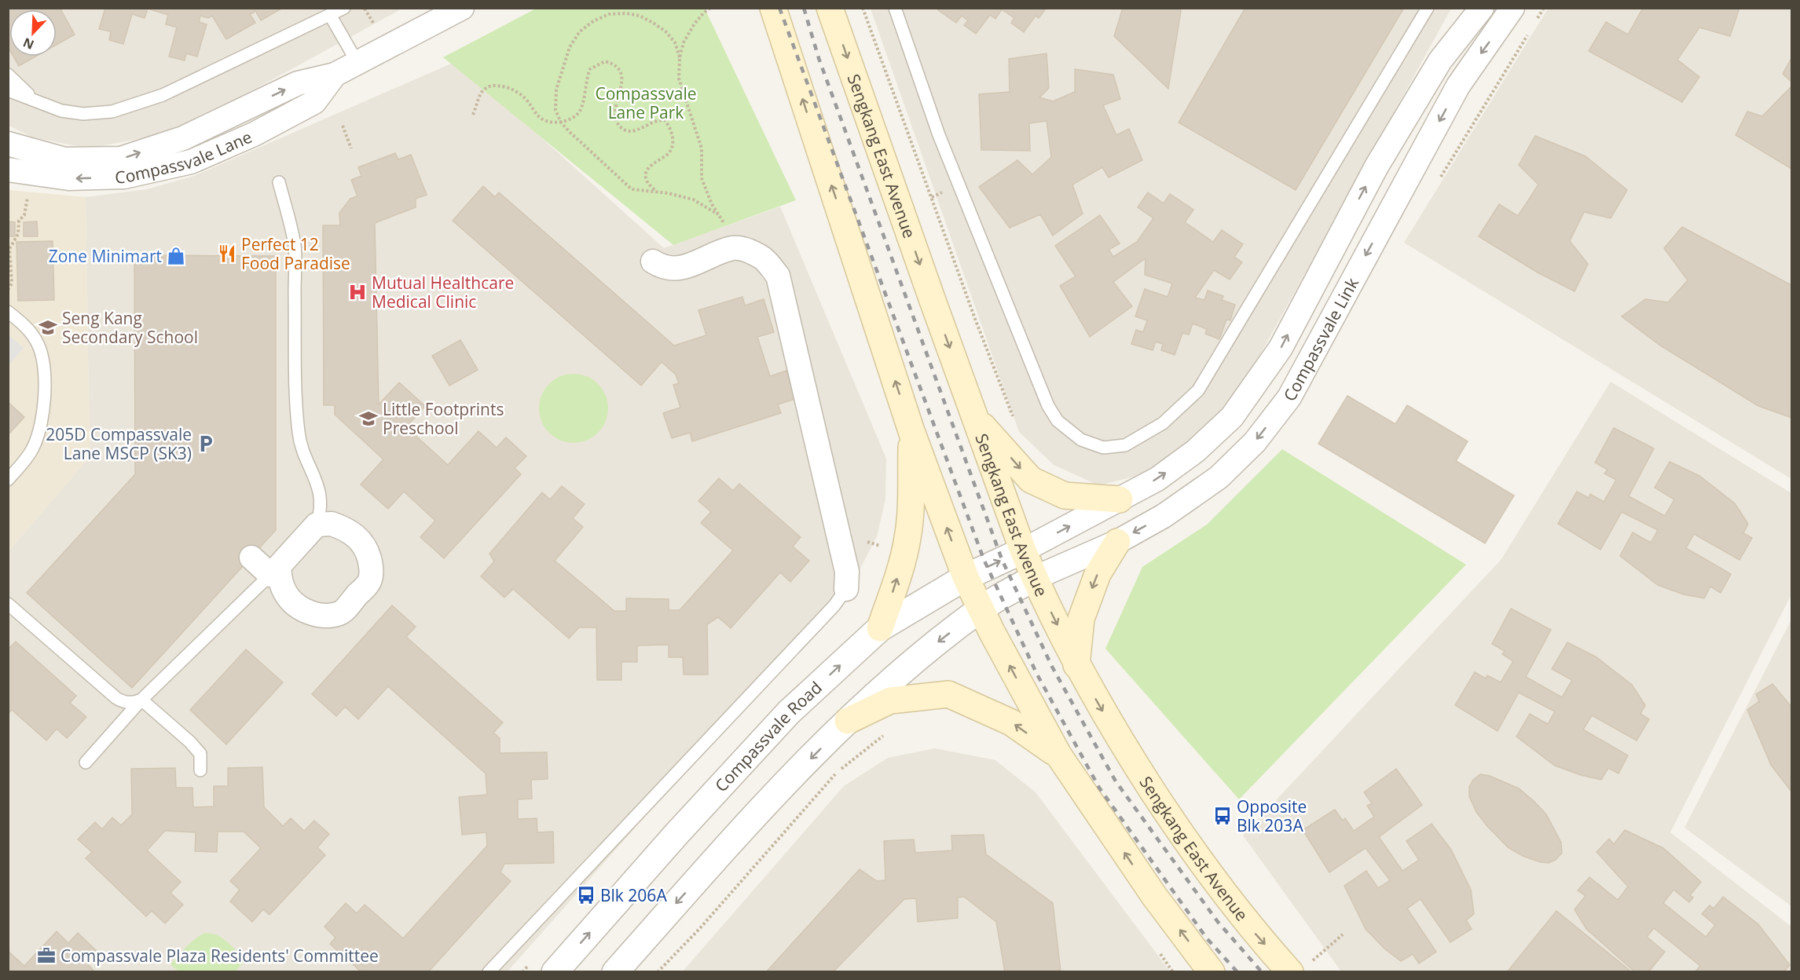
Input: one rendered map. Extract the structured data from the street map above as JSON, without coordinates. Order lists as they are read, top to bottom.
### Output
{
  "streets": {
    "main road": ["Sengkang East Avenue"],
    "street": ["Compassvale Lane", "Compassvale Link", "Compassvale Road"]
  },
  "crossings": [
    ["Sengkang East Avenue", "Compassvale Link"],
    ["Sengkang East Avenue", "Compassvale Road"],
    ["Compassvale Link", "Compassvale Road"]
  ],
  "parks": ["Compassvale Lane Park"],
  "places": {
    "restaurant": ["Perfect 12 Food Paradise"],
    "shop": ["Zone Minimart"],
    "hospital": ["Mutual Healthcare Medical Clinic"],
    "school or university": ["Seng Kang Secondary School", "Little Footprints Preschool"],
    "parking": ["205D Compassvale Lane MSCP (SK3)"],
    "bus stop": ["Opposite Blk 203A", "Blk 206A"],
    "office": ["Compassvale Plaza Residents' Committee"]
  },
  "north": "bottom left"
}
